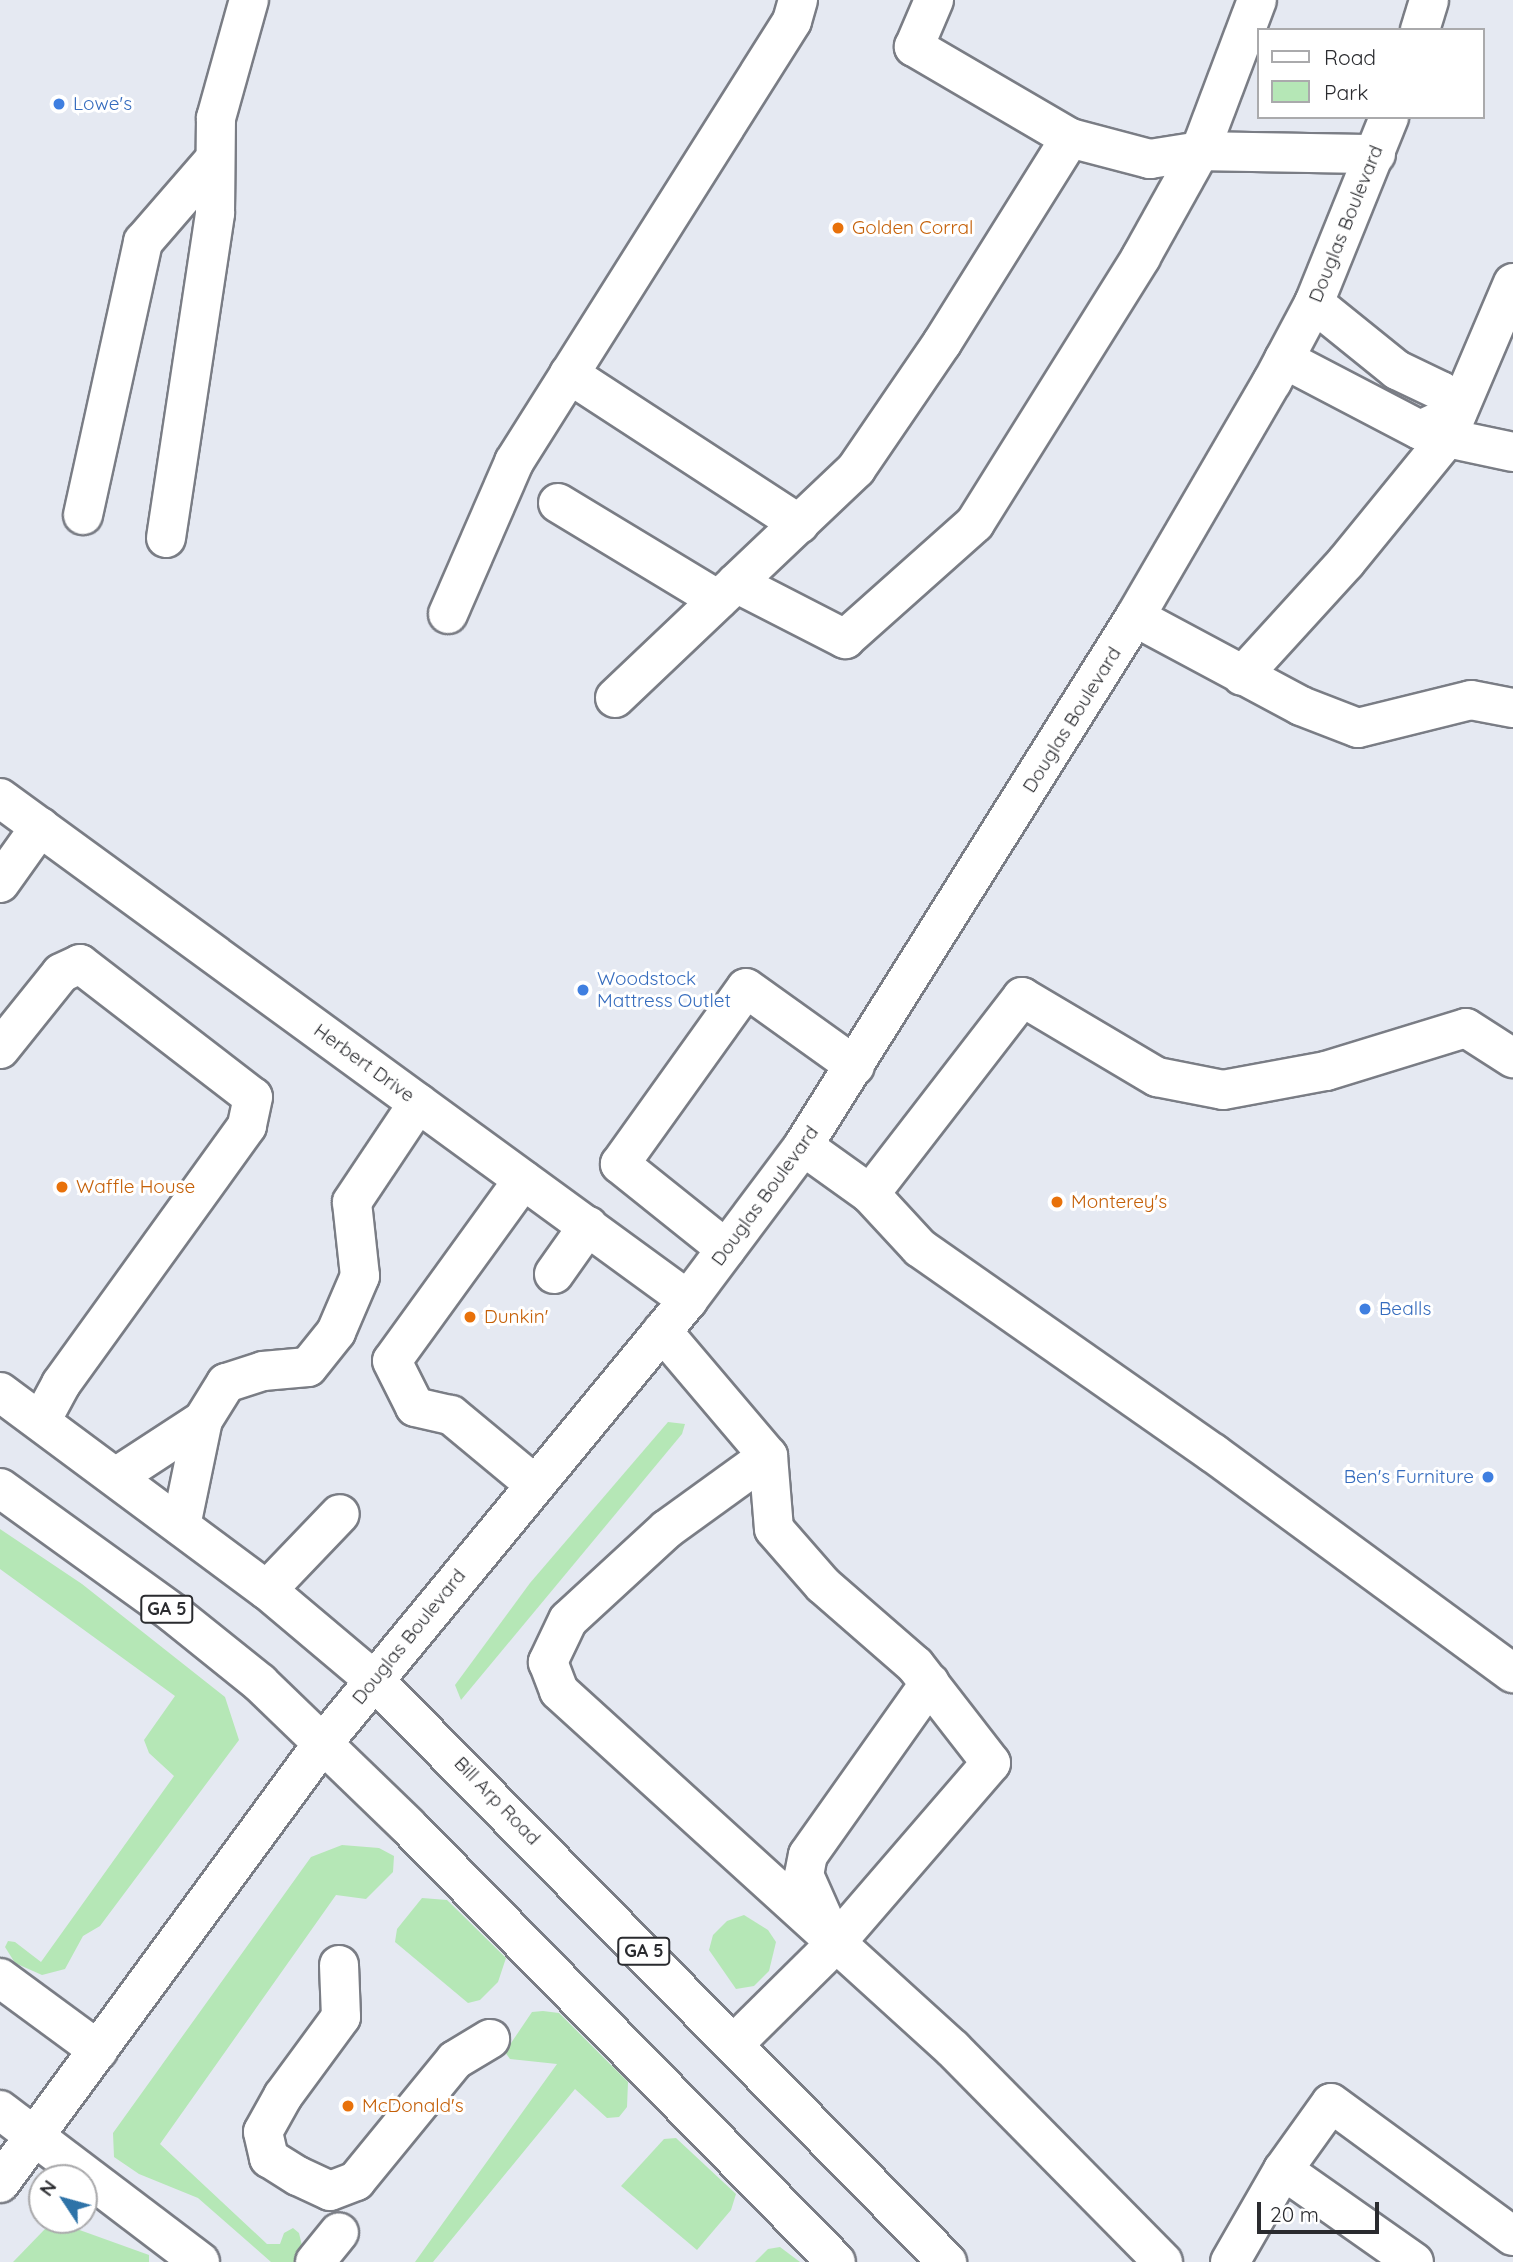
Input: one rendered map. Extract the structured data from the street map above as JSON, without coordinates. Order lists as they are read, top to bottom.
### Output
{
  "streets": {
    "main road": [
      "Douglas Boulevard",
      "Herbert Drive",
      "GA 5",
      "Bill Arp Road"
    ]
  },
  "crossings": [
    ["Douglas Boulevard", "Herbert Drive"],
    ["Douglas Boulevard", "GA 5"],
    ["Douglas Boulevard", "Bill Arp Road"]
  ],
  "places": [
    "Lowe's",
    "Golden Corral",
    "Woodstock Mattress Outlet",
    "Waffle House",
    "Monterey's",
    "Bealls",
    "Dunkin'",
    "Ben's Furniture",
    "McDonald's"
  ],
  "legend": ["Road", "Park"],
  "scale_bar": "20 m",
  "north": "top left"
}
